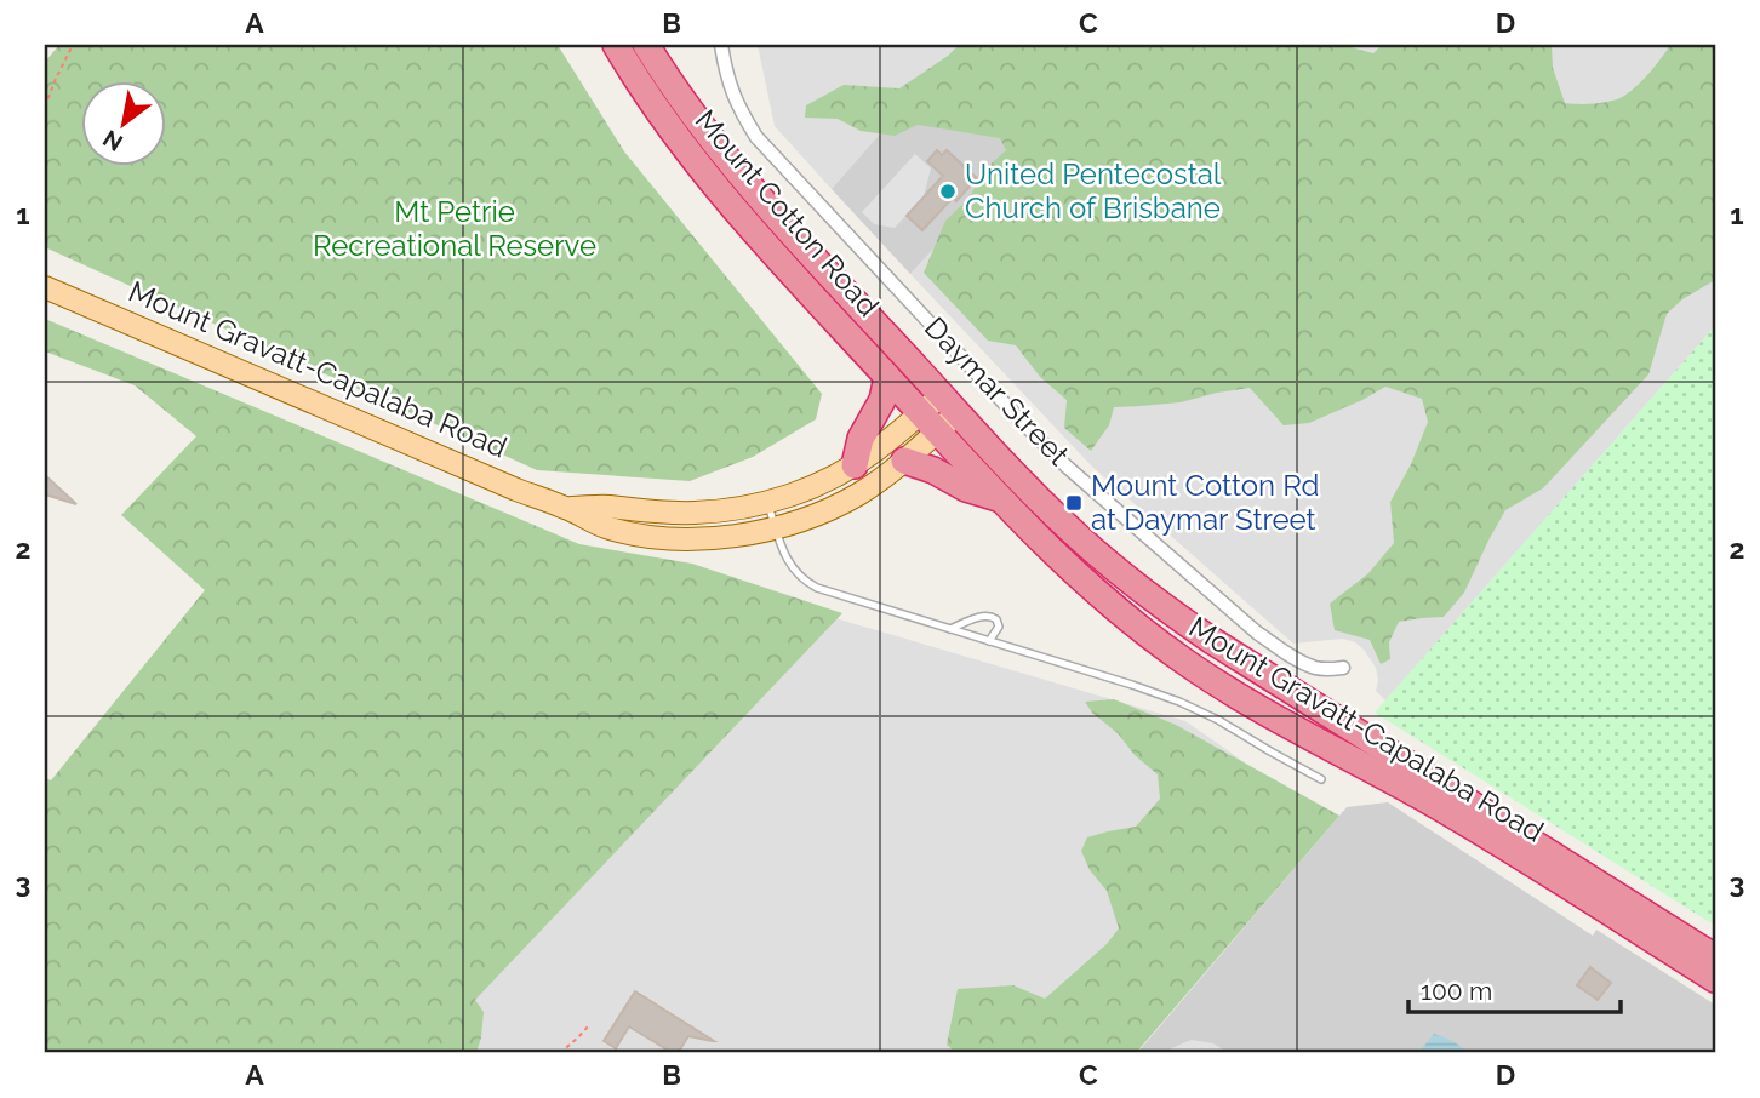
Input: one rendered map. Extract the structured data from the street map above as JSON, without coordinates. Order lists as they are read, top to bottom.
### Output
{
  "streets": {
    "highway": ["Mount Cotton Road", "Mount Gravatt-Capalaba Road"],
    "street": ["Daymar Street"]
  },
  "crossings": [
    ["Mount Cotton Road", "Mount Gravatt-Capalaba Road"]
  ],
  "parks": ["Mt Petrie Recreational Reserve"],
  "places": {
    "other": ["United Pentecostal Church of Brisbane"],
    "transit": ["Mount Cotton Rd at Daymar Street"]
  },
  "scale_bar": "100 m",
  "north": "bottom left",
  "grid": {
    "columns": [
      "A",
      "B",
      "C",
      "D"
    ],
    "rows": ["1", "2", "3"]
  }
}
